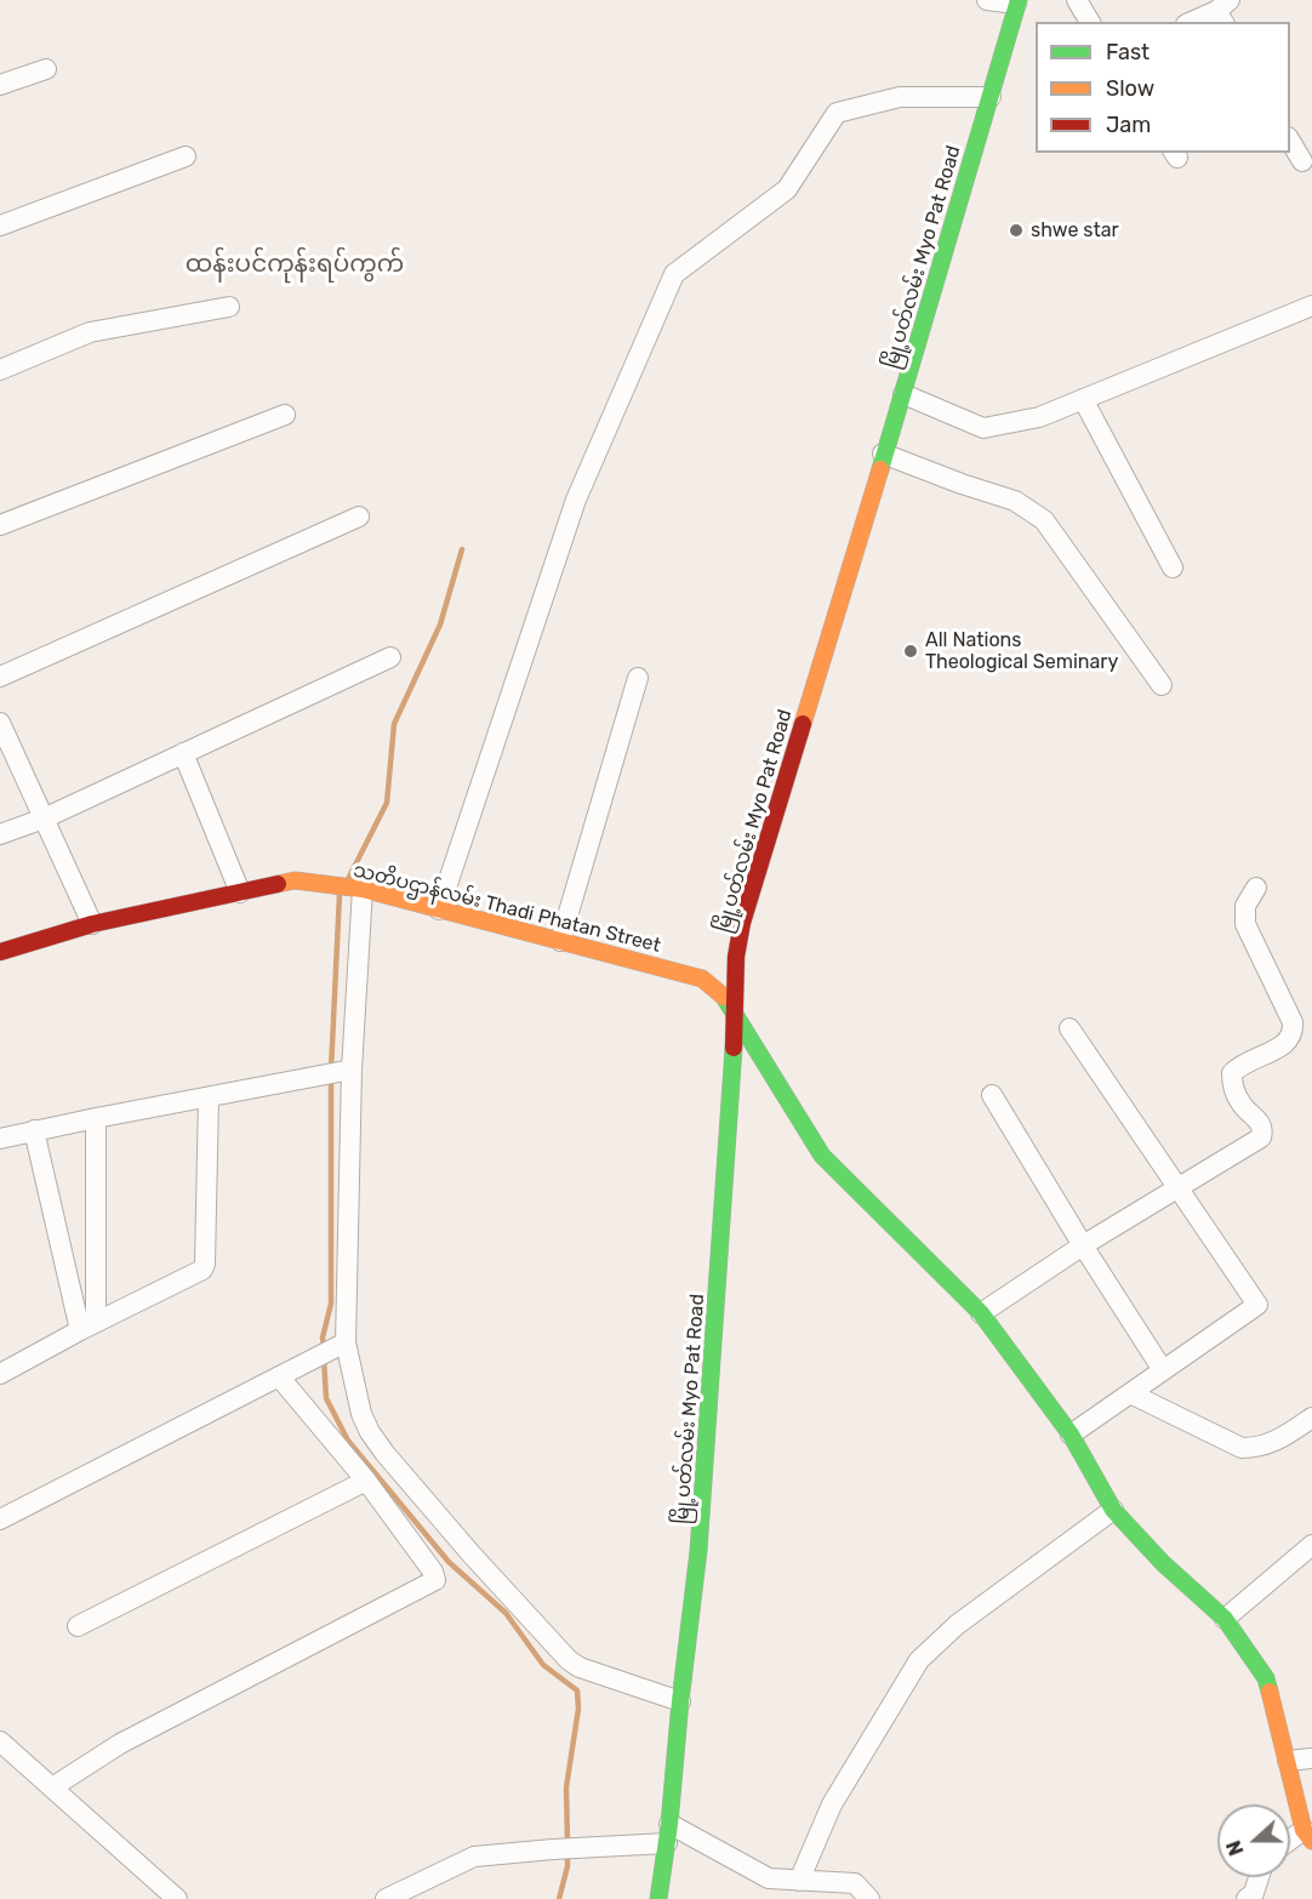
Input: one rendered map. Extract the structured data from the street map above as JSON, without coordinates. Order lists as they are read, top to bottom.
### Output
{
  "streets": {
    "main road": ["မြို့ပတ်လမ်း Myo Pat Road", "သတိပဌာန်လမ်း Thadi Phatan Street"]
  },
  "crossings": [
    ["မြို့ပတ်လမ်း Myo Pat Road", "သတိပဌာန်လမ်း Thadi Phatan Street"]
  ],
  "districts": ["ထန်းပင်ကုန်းရပ်ကွက်"],
  "places": ["shwe star", "All Nations Theological Seminary"],
  "legend": ["Fast", "Slow", "Jam"],
  "north": "left"
}
